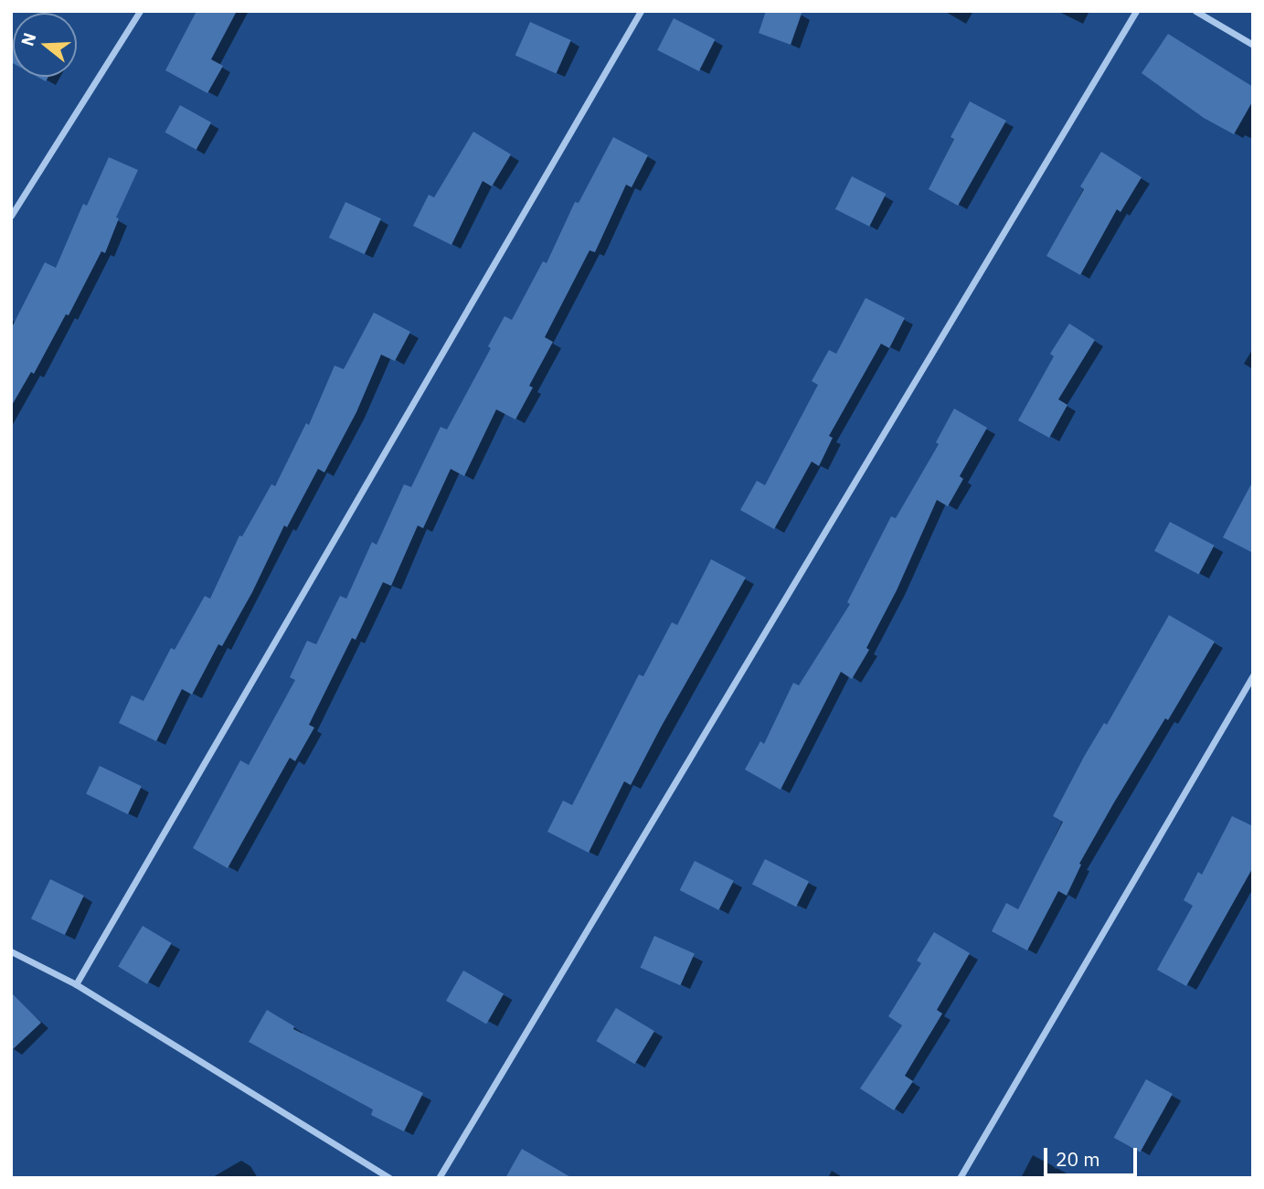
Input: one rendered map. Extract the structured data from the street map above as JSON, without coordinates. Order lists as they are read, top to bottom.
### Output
{
  "scale_bar": "20 m",
  "north": "left"
}
